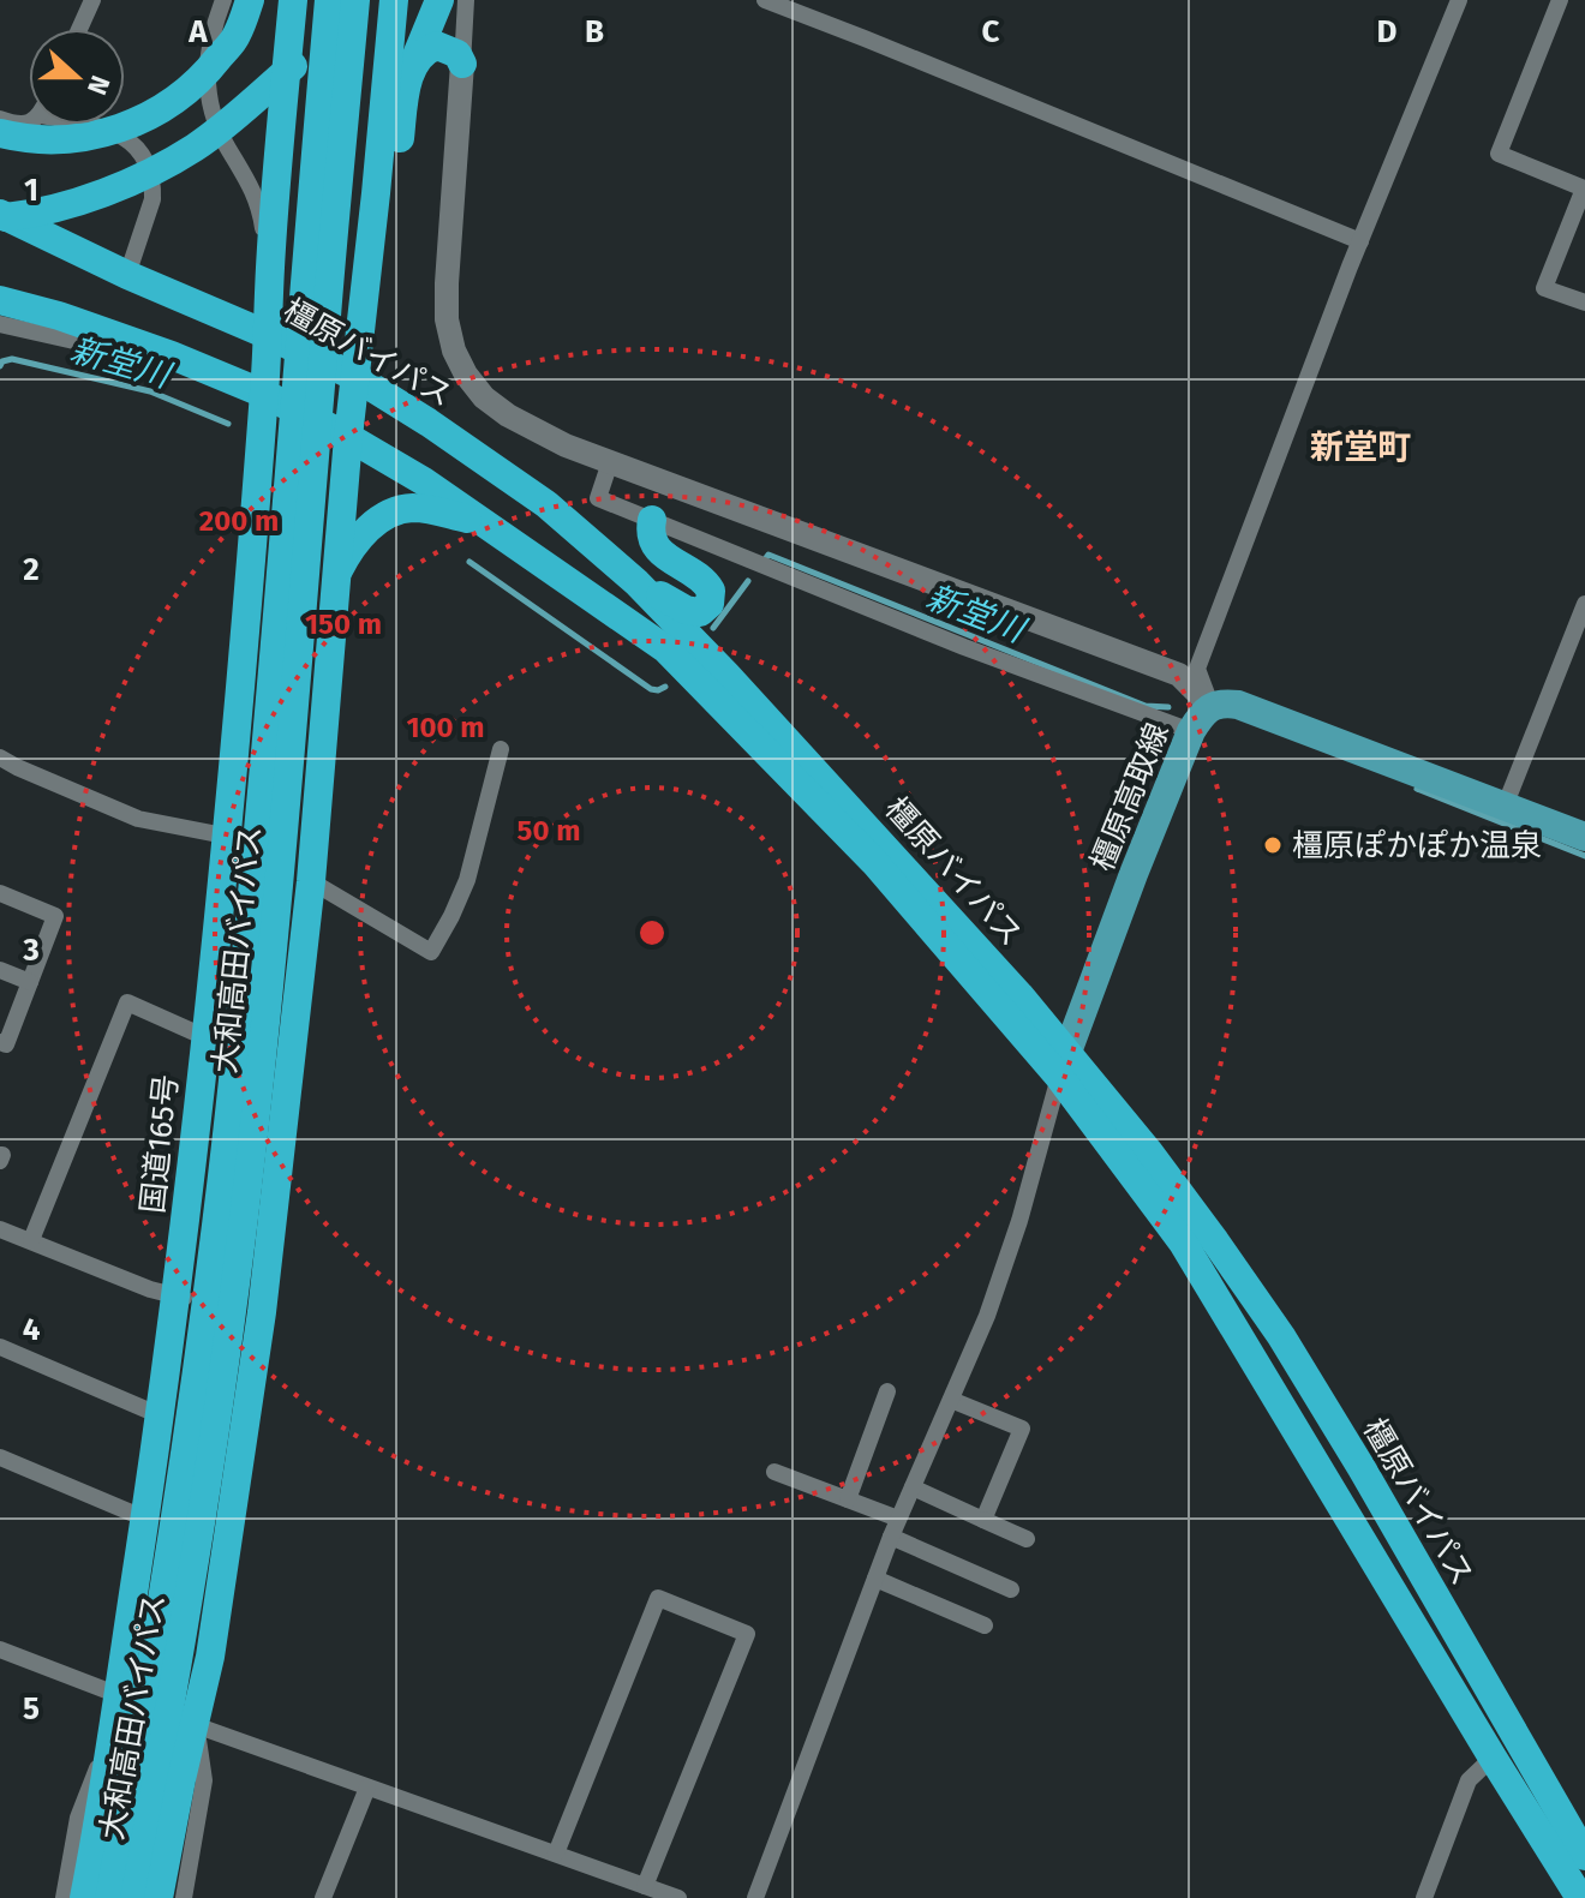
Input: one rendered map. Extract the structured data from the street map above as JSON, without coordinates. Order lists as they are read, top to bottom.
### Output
{
  "streets": {
    "highway": ["橿原バイパス", "大和高田バイパス", "国道165号"],
    "main road": ["橿原高取線"]
  },
  "crossings": [
    ["橿原バイパス", "橿原高取線"],
    ["橿原バイパス", "国道165号"]
  ],
  "districts": ["新堂町"],
  "water": ["新堂川"],
  "places": ["橿原ぽかぽか温泉"],
  "north": "right",
  "grid": {
    "columns": [
      "A",
      "B",
      "C",
      "D"
    ],
    "rows": [
      "1",
      "2",
      "3",
      "4",
      "5"
    ]
  },
  "rings": [
    "200 m",
    "150 m",
    "100 m",
    "50 m"
  ]
}
